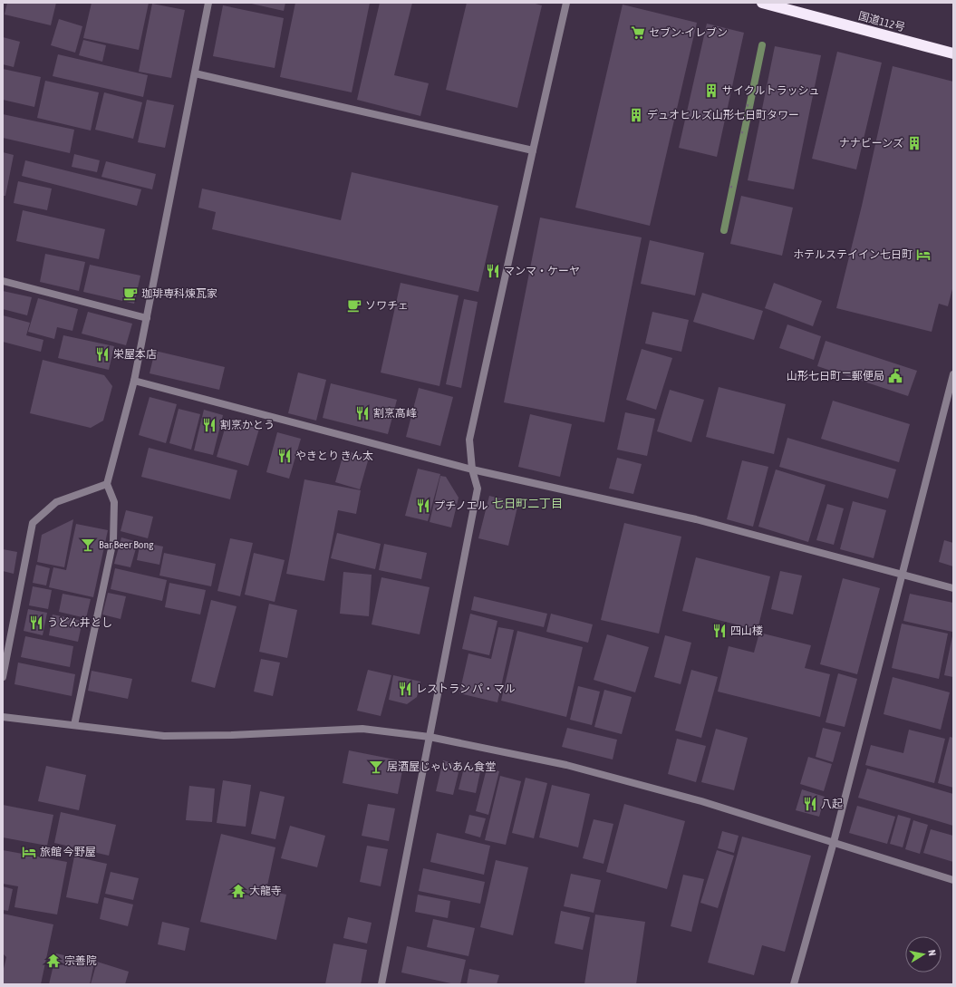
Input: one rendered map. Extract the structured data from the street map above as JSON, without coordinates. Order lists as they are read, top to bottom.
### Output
{
  "streets": {
    "highway": ["国道112号"]
  },
  "districts": ["七日町二丁目"],
  "places": {
    "supermarket": ["セブン-イレブン"],
    "building": ["サイクルトラッシュ", "デュオヒルズ山形七日町タワー", "ナナビーンズ"],
    "hotel": ["ホテルステイイン七日町", "旅館 今野屋"],
    "restaurant": [
      "マンマ・ケーヤ",
      "栄屋本店",
      "割烹高峰",
      "割烹かとう",
      "やきとり きん太",
      "プチノエル",
      "うどん井とし",
      "四山楼",
      "レストラン パ・マル",
      "八起"
    ],
    "cafe": ["珈琲専科煉瓦家", "ソワチェ"],
    "public building": ["山形七日町二郵便局"],
    "bar": ["Bar Beer Bong", "居酒屋じゃいあん食堂"],
    "temple": ["大龍寺", "宗善院"]
  },
  "north": "right"
}
